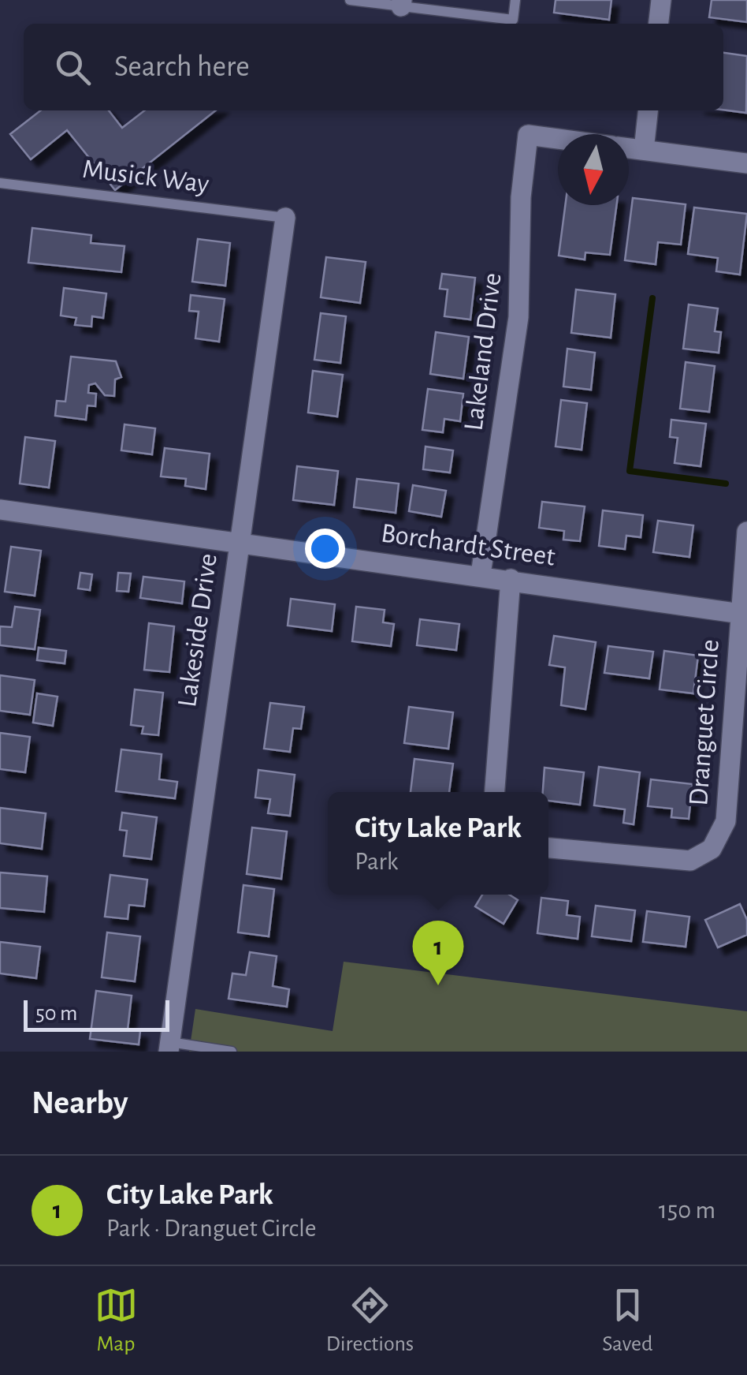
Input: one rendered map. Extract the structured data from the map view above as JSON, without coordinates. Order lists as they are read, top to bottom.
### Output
{
  "streets": {
    "street": [
      "Lakeland Drive",
      "Borchardt Street",
      "Lakeside Drive",
      "Dranguet Circle"
    ],
    "lane": ["Musick Way"]
  },
  "crossings": [
    ["Musick Way", "Lakeside Drive"],
    ["Lakeland Drive", "Borchardt Street"],
    ["Borchardt Street", "Lakeside Drive"],
    ["Borchardt Street", "Dranguet Circle"]
  ],
  "scale_bar": "50 m",
  "north": "bottom",
  "page": {
    "search": "Search here",
    "popup": ["City Lake Park", "Park"],
    "pins": "1",
    "scale": "50 m",
    "heading": "Nearby",
    "list": [
      {
        "mark": "1",
        "name": "City Lake Park",
        "note": "Park · Dranguet Circle",
        "value": "150 m"
      }
    ],
    "nav": ["Map", "Directions", "Saved"]
  }
}
